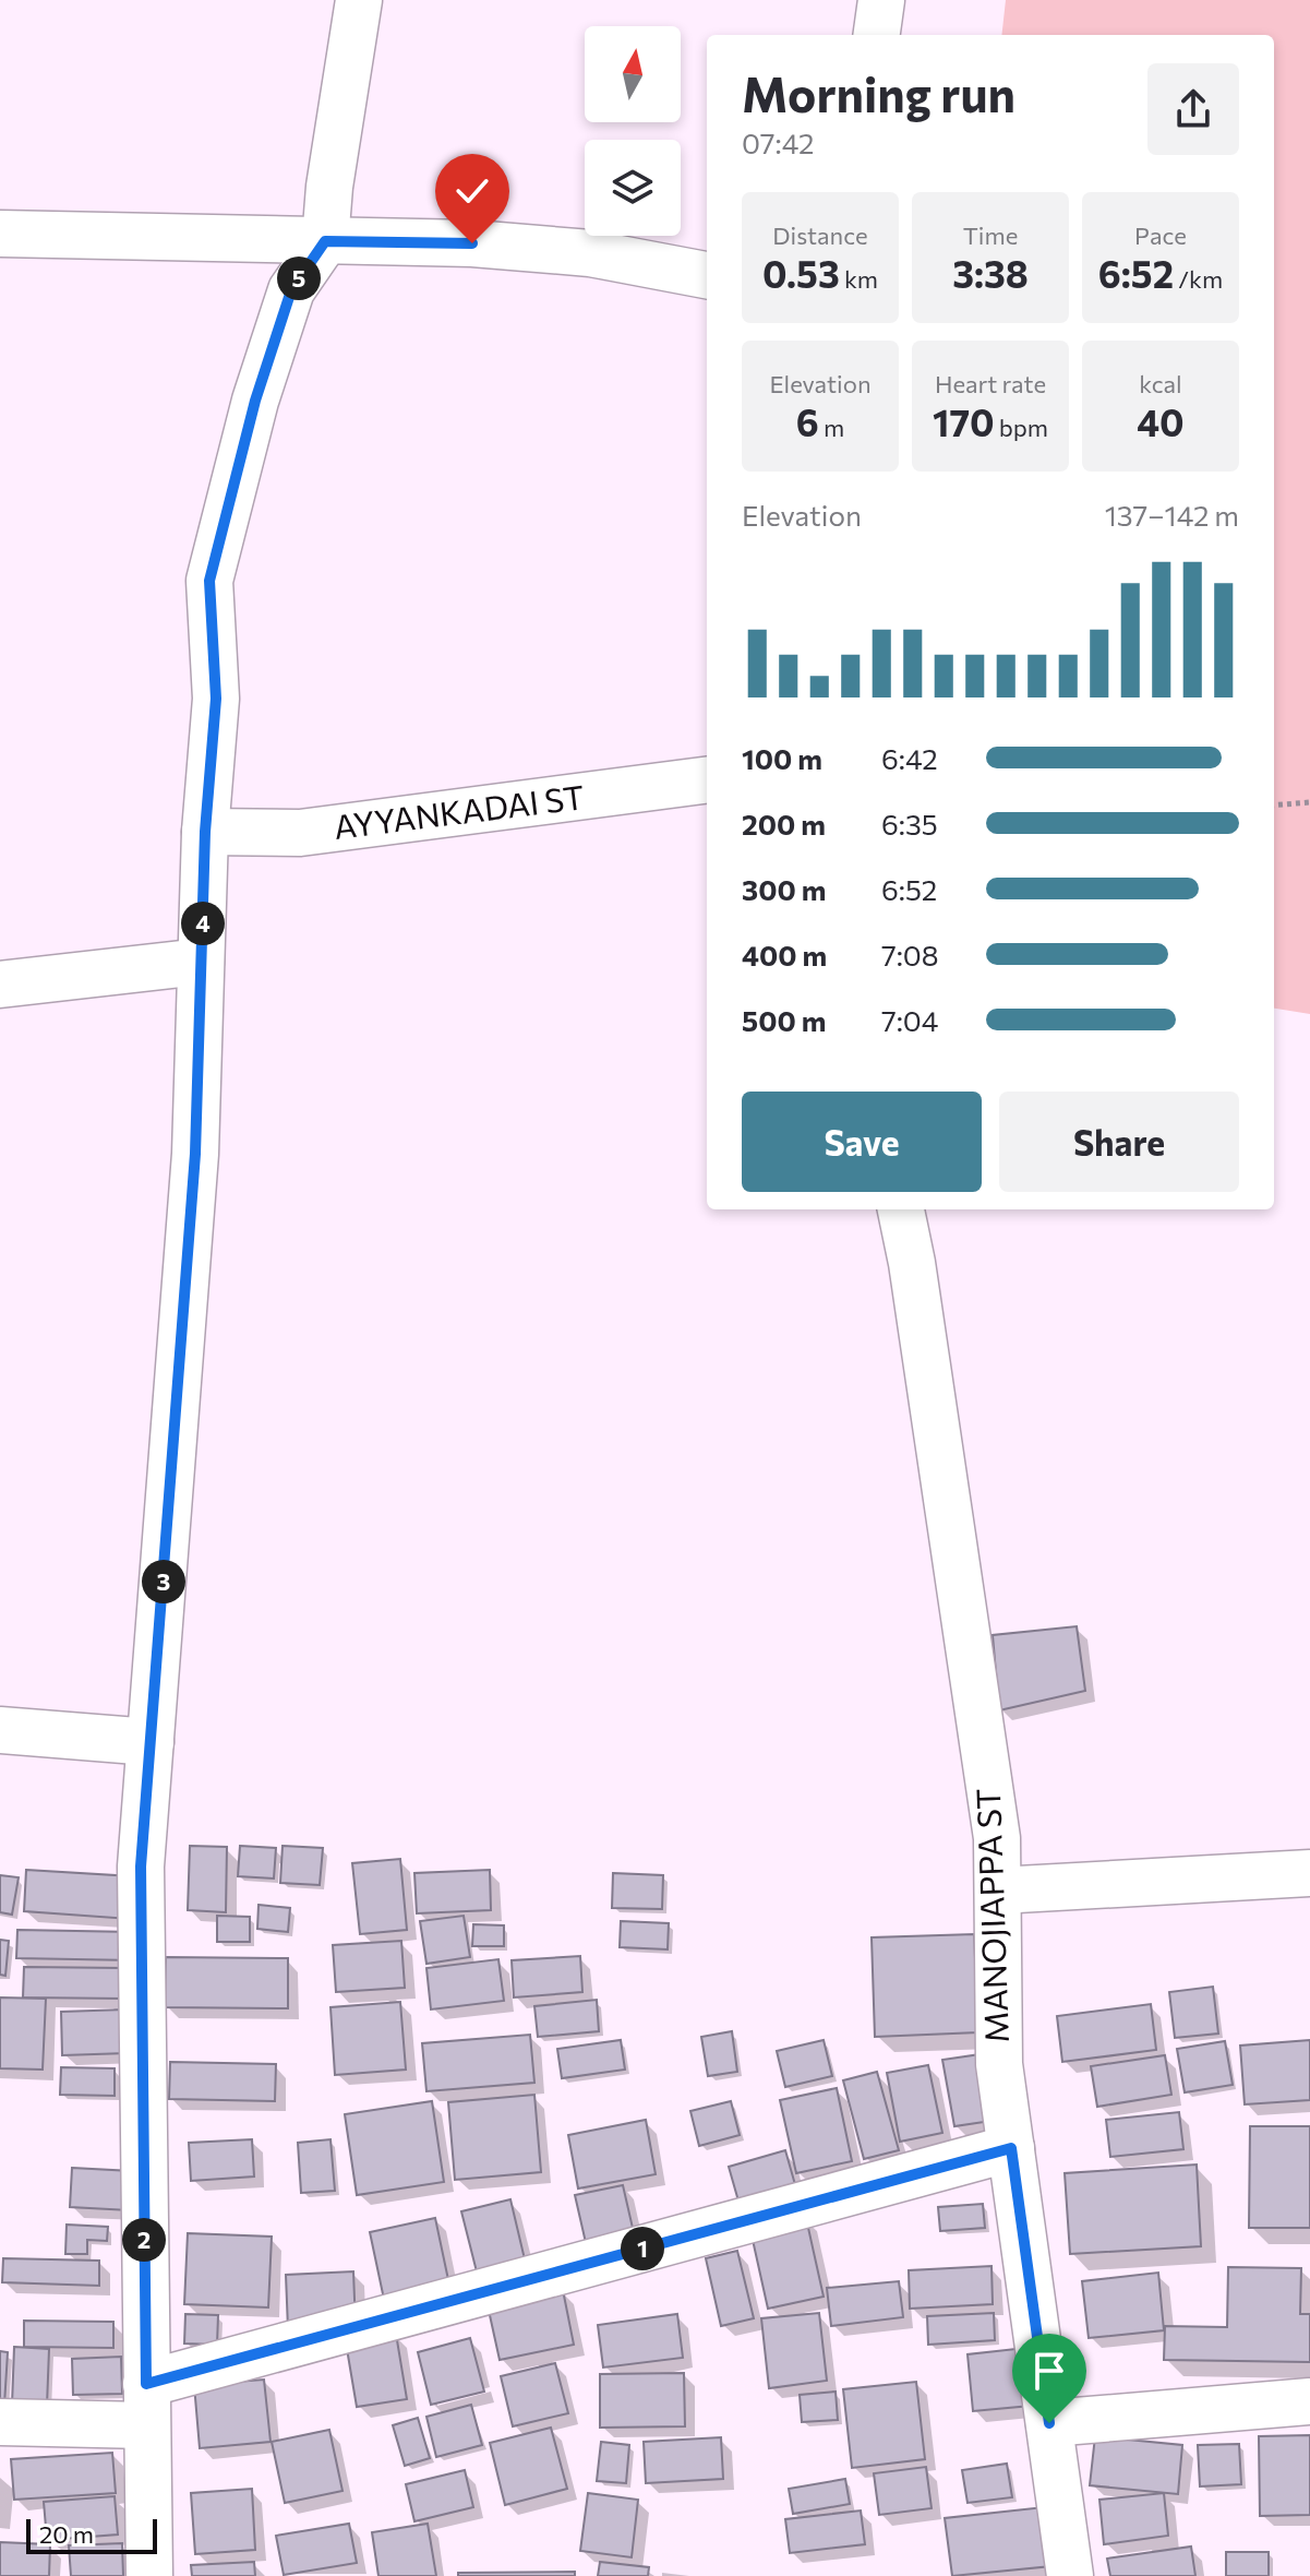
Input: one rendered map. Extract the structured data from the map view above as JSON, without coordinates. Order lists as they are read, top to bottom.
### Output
{
  "streets": {
    "street": ["AYYANKADAI ST", "MANOJIAPPA ST"]
  },
  "scale_bar": "20 m",
  "north": "top",
  "page": {
    "heading": ["Morning run", "07:42"],
    "stats": [
      ["Distance", "0.53 km"],
      ["Time", "3:38"],
      ["Pace", "6:52 /km"],
      ["Elevation", "6 m"],
      ["Heart rate", "170 bpm"],
      ["kcal", "40"]
    ],
    "pins": [
      "5",
      "4",
      "3",
      "2",
      "1"
    ],
    "chart": ["Elevation", "137–142 m"],
    "list": [
      {
        "name": "100 m",
        "note": "6:42"
      },
      {
        "name": "200 m",
        "note": "6:35"
      },
      {
        "name": "300 m",
        "note": "6:52"
      },
      {
        "name": "400 m",
        "note": "7:08"
      },
      {
        "name": "500 m",
        "note": "7:04"
      }
    ],
    "buttons": ["Save", "Share"],
    "scale": "20 m"
  }
}
